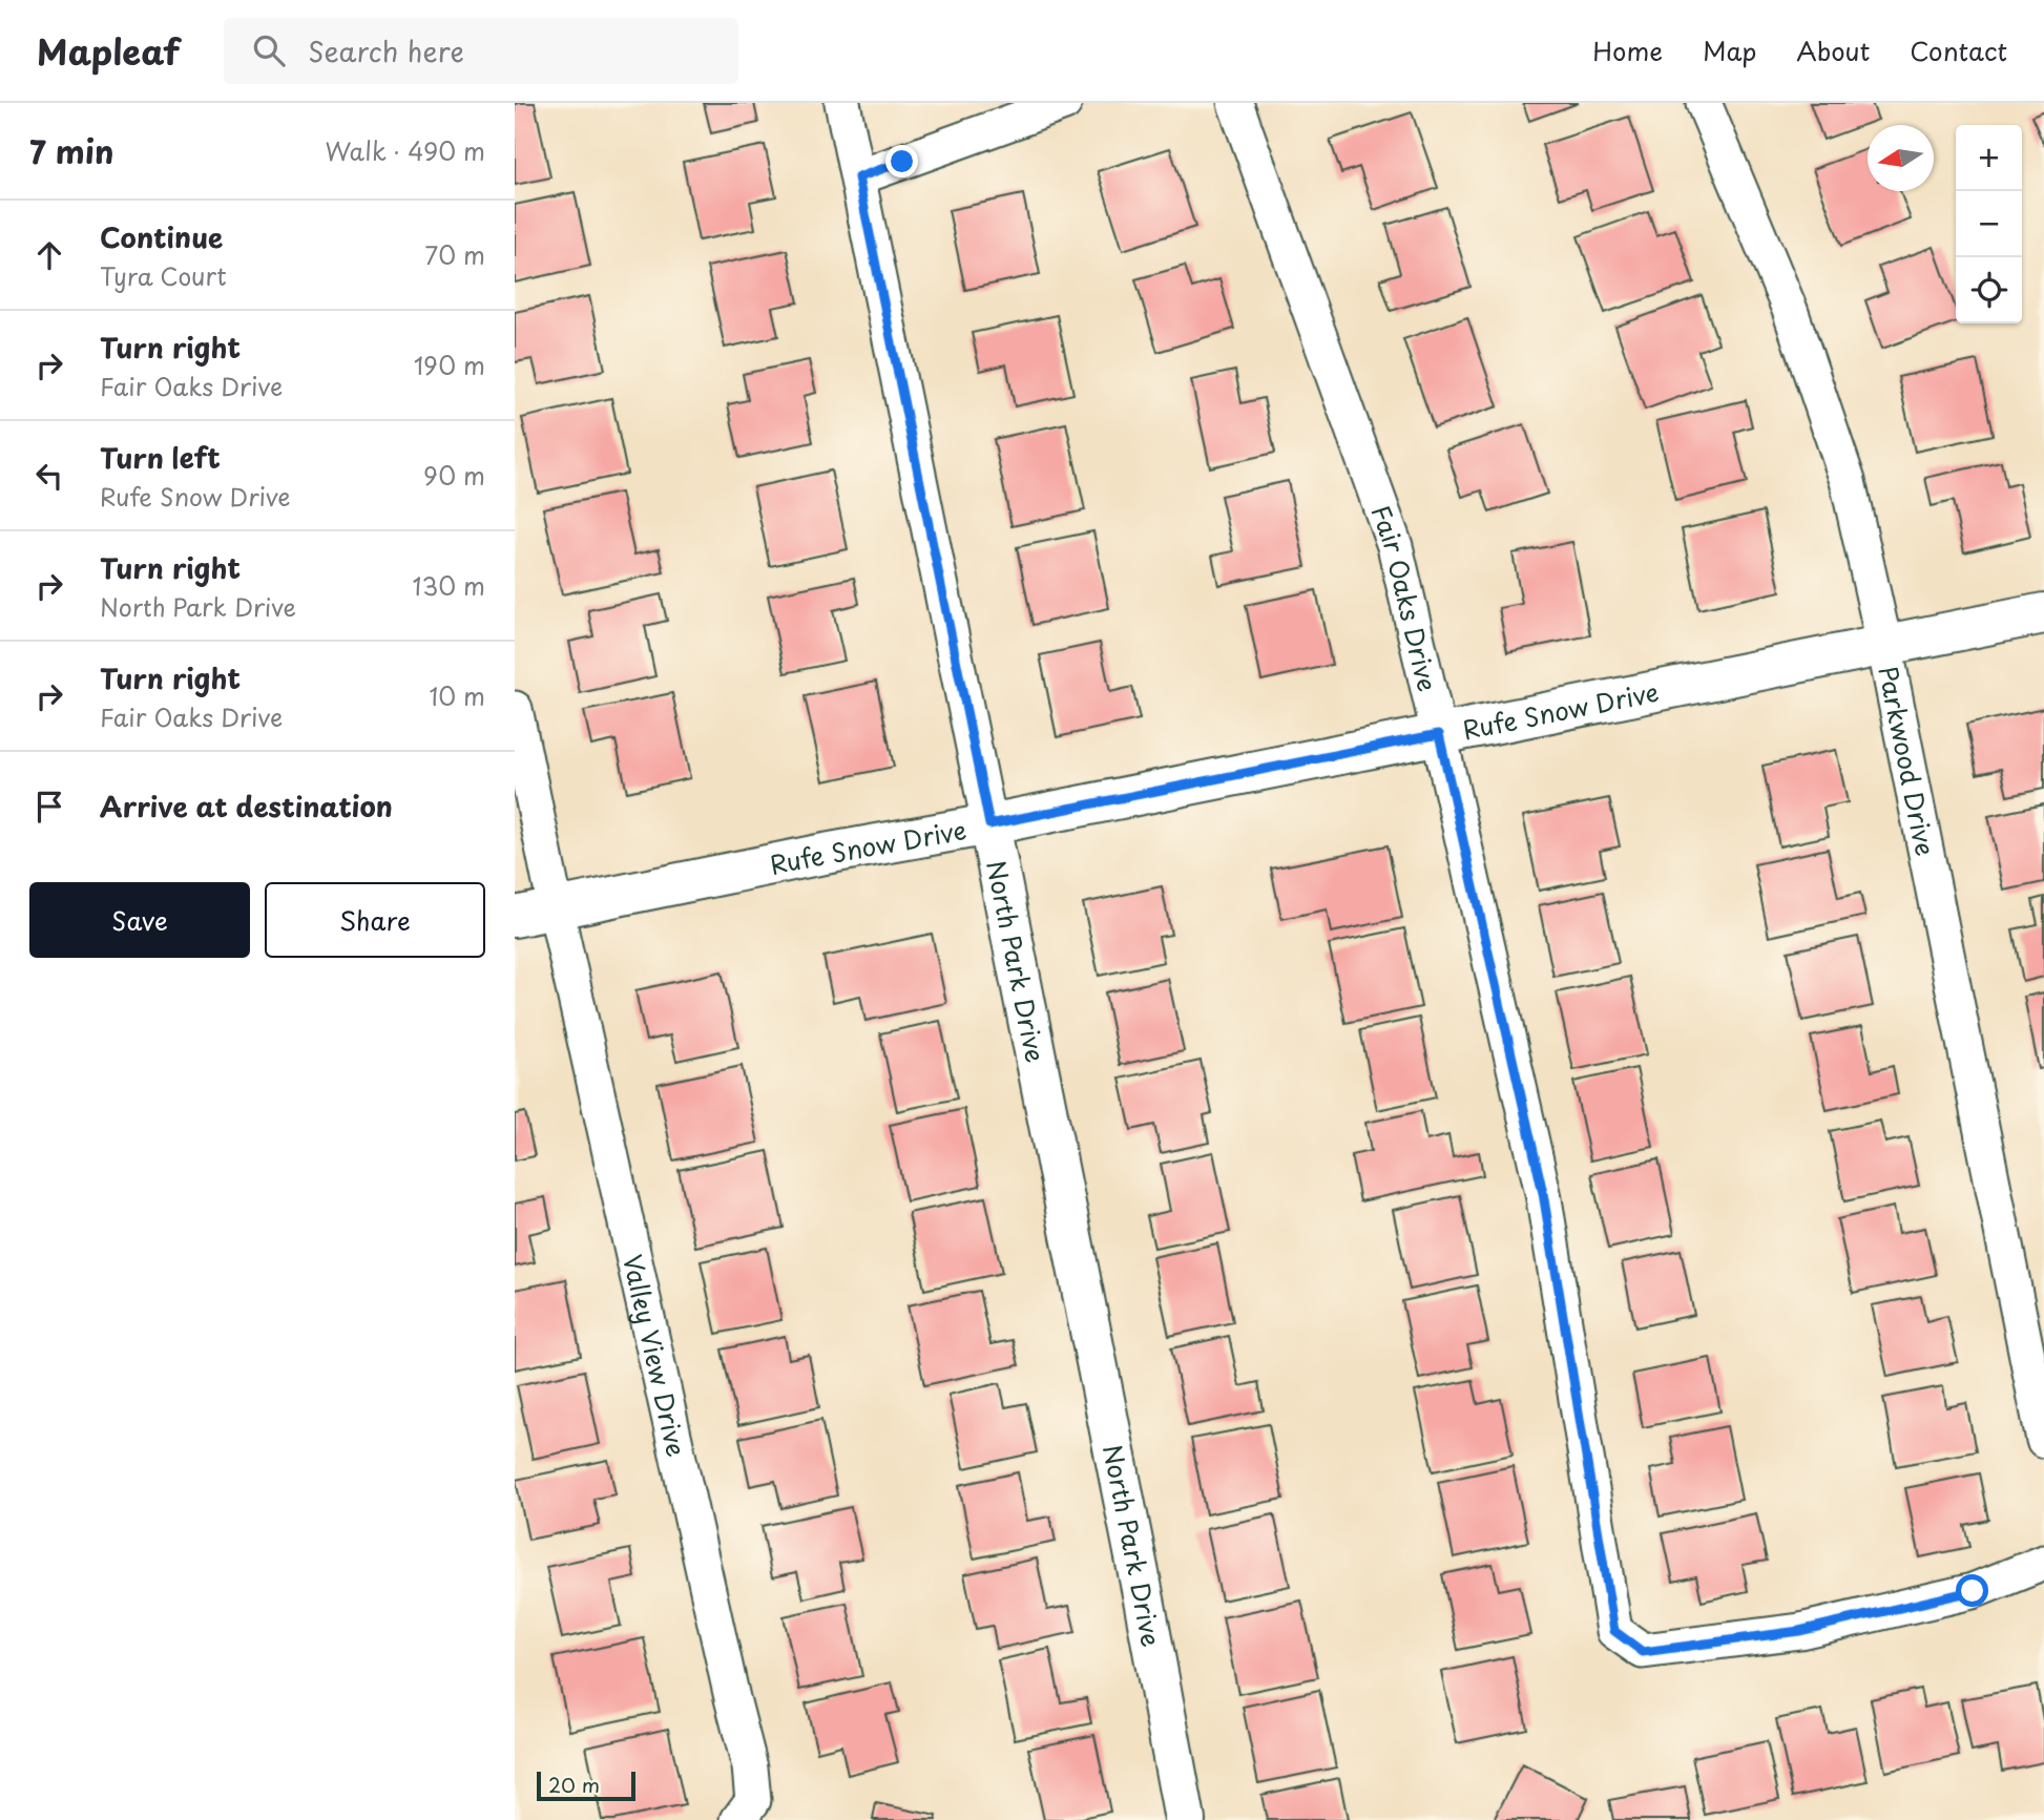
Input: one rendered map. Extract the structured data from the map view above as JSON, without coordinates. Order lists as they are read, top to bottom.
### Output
{
  "streets": {
    "main road": ["Rufe Snow Drive", "North Park Drive"],
    "street": ["Fair Oaks Drive", "Parkwood Drive", "Valley View Drive"]
  },
  "crossings": [
    ["Fair Oaks Drive", "Rufe Snow Drive"],
    ["Rufe Snow Drive", "Parkwood Drive"],
    ["Rufe Snow Drive", "North Park Drive"],
    ["Rufe Snow Drive", "Valley View Drive"]
  ],
  "scale_bar": "20 m",
  "north": "left",
  "page": {
    "header": "Mapleaf",
    "search": "Search here",
    "nav": [
      "Home",
      "Map",
      "About",
      "Contact"
    ],
    "heading": ["7 min", "Walk · 490 m"],
    "map_buttons": ["+", "−"],
    "list": [
      ["Continue", "Tyra Court", "70 m"],
      ["Turn right", "Fair Oaks Drive", "190 m"],
      ["Turn left", "Rufe Snow Drive", "90 m"],
      ["Turn right", "North Park Drive", "130 m"],
      ["Turn right", "Fair Oaks Drive", "10 m"],
      "Arrive at destination"
    ],
    "buttons": ["Save", "Share"],
    "scale": "20 m"
  }
}
